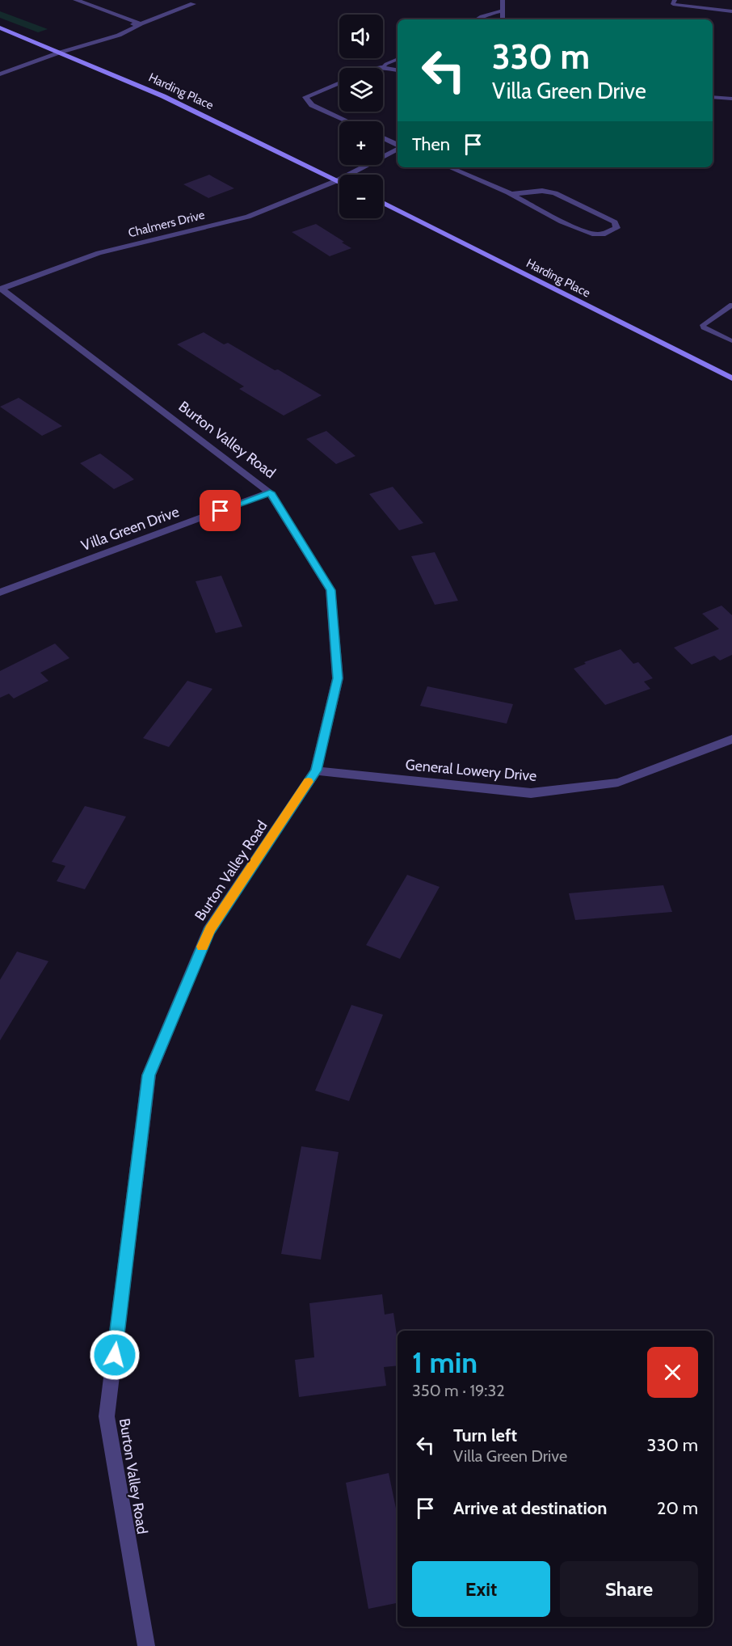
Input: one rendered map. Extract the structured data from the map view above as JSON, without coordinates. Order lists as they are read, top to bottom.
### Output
{
  "streets": {
    "main road": ["Harding Place"],
    "street": [
      "Chalmers Drive",
      "Burton Valley Road",
      "Villa Green Drive",
      "General Lowery Drive"
    ]
  },
  "crossings": [
    ["Harding Place", "Chalmers Drive"],
    ["Chalmers Drive", "Burton Valley Road"],
    ["Burton Valley Road", "Villa Green Drive"],
    ["Burton Valley Road", "General Lowery Drive"]
  ],
  "page": {
    "map_buttons": ["+", "−"],
    "turn": ["330 m", "Villa Green Drive"],
    "then": "Then",
    "heading": ["1 min", "350 m · 19:32"],
    "list": [
      {
        "name": "Turn left",
        "note": "Villa Green Drive",
        "value": "330 m"
      },
      {
        "name": "Arrive at destination",
        "value": "20 m"
      }
    ],
    "buttons": ["Exit", "Share"]
  }
}
